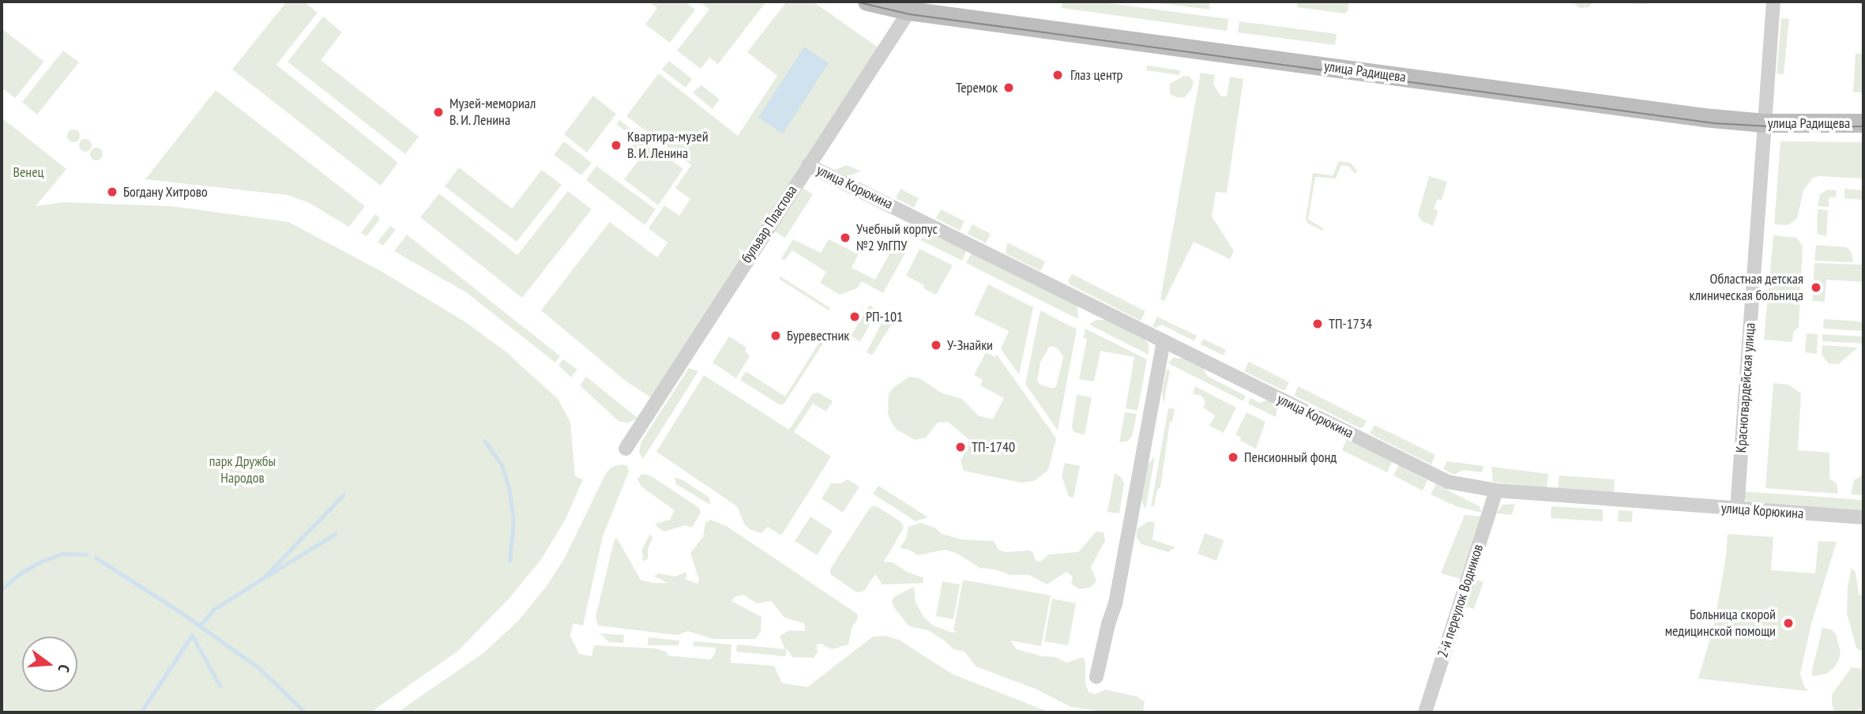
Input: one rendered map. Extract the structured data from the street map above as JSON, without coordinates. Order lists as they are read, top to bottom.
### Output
{
  "streets": {
    "street": [
      "улица Радищева",
      "улица Корюкина",
      "бульвар Пластова",
      "Красногвардейская улица",
      "2-й переулок Водников"
    ]
  },
  "crossings": [
    ["улица Радищева", "бульвар Пластова"],
    ["улица Радищева", "Красногвардейская улица"],
    ["улица Корюкина", "бульвар Пластова"],
    ["улица Корюкина", "Красногвардейская улица"],
    ["улица Корюкина", "2-й переулок Водников"]
  ],
  "parks": ["Венец", "парк Дружбы Народов"],
  "places": [
    "Глаз центр",
    "Теремок",
    "Музей-мемориал В. И. Ленина",
    "Квартира-музей В. И. Ленина",
    "Богдану Хитрово",
    "Учебный корпус №2 УлГПУ",
    "Областная детская клиническая больница",
    "РП-101",
    "ТП-1734",
    "Буревестник",
    "У-Знайки",
    "ТП-1740",
    "Пенсионный фонд",
    "Больница скорой медицинской помощи"
  ],
  "north": "right"
}
